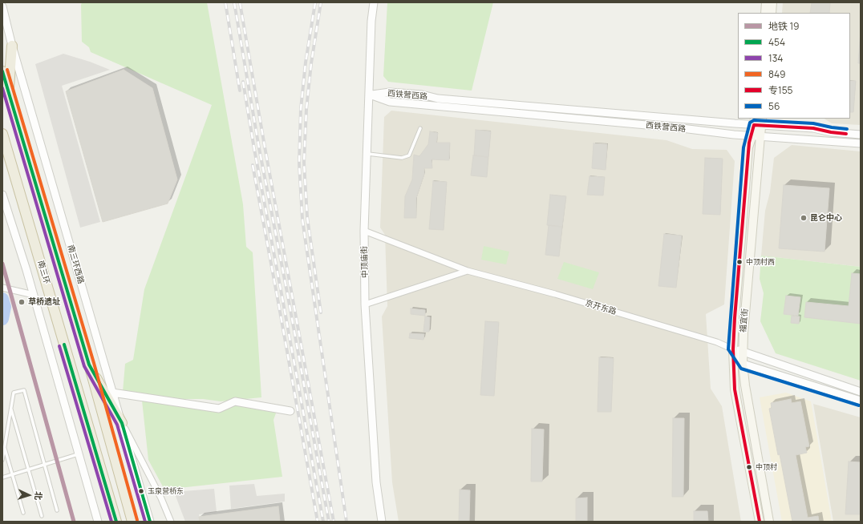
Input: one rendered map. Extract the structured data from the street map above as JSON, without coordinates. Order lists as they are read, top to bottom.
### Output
{
  "streets": {
    "highway": ["南三环"],
    "main road": ["福宜街"],
    "street": [
      "西铁营西路",
      "中顶庙街",
      "南三环西路",
      "京开东路"
    ]
  },
  "crossings": [
    ["西铁营西路", "中顶庙街"],
    ["西铁营西路", "福宜街"],
    ["京开东路", "福宜街"]
  ],
  "places": [
    "昆仑中心",
    "中顶村西",
    "草桥遗址",
    "中顶村",
    "玉泉营桥东"
  ],
  "lines": [
    "transit line 849",
    "transit line 454",
    "transit line 134",
    "transit line 56",
    "transit line 专155",
    "metro line 19"
  ],
  "legend": [
    "地铁 19",
    "454",
    "134",
    "849",
    "专155",
    "56"
  ],
  "north": "right"
}
